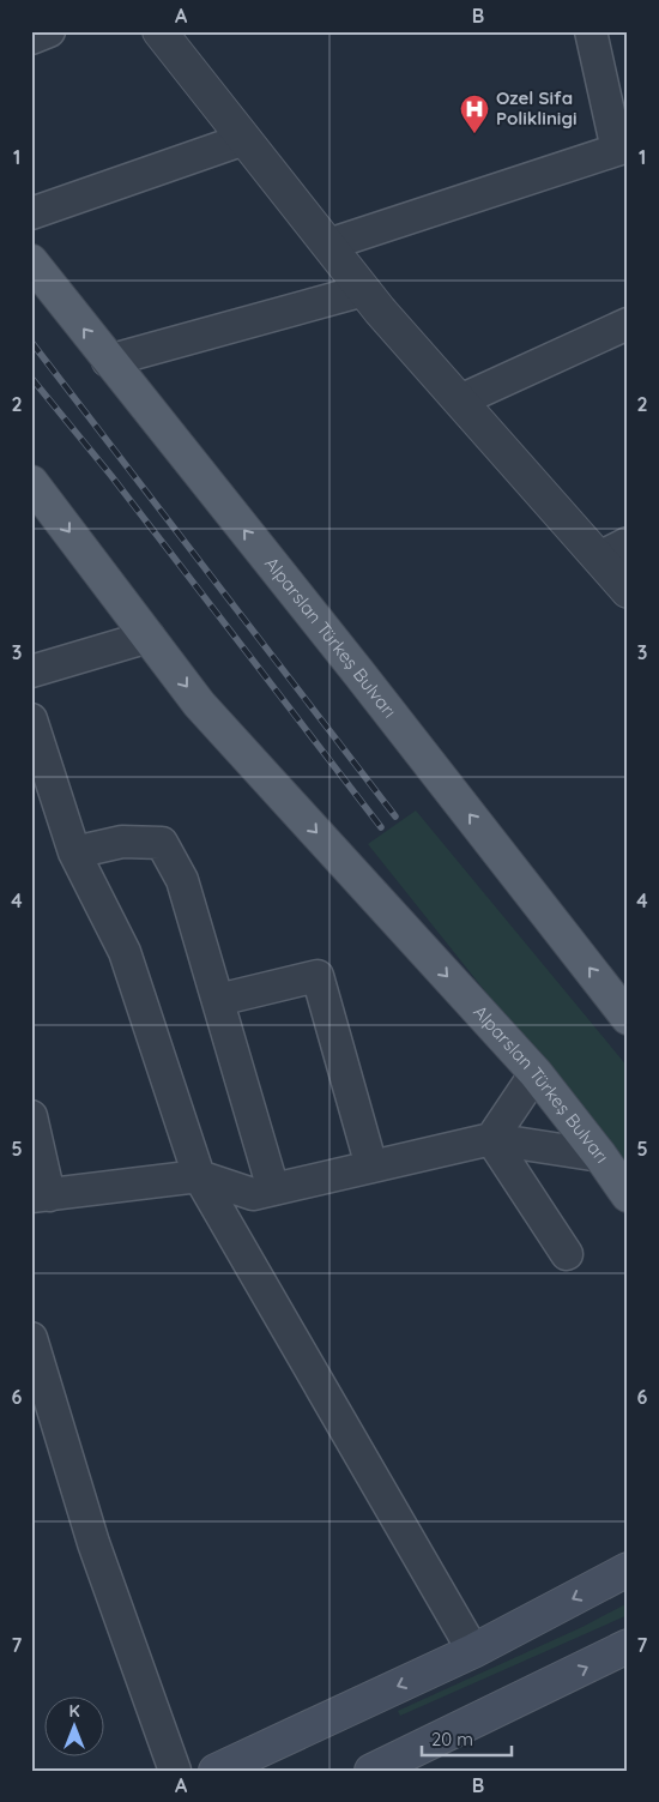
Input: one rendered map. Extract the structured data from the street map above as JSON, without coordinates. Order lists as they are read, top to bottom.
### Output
{
  "streets": {
    "main road": ["Alparslan Türkeş Bulvarı"]
  },
  "places": {
    "hospital": ["Ozel Sifa Poliklinigi"]
  },
  "scale_bar": "20 m",
  "north": "top",
  "grid": {
    "columns": ["A", "B"],
    "rows": [
      "1",
      "2",
      "3",
      "4",
      "5",
      "6",
      "7"
    ]
  }
}
